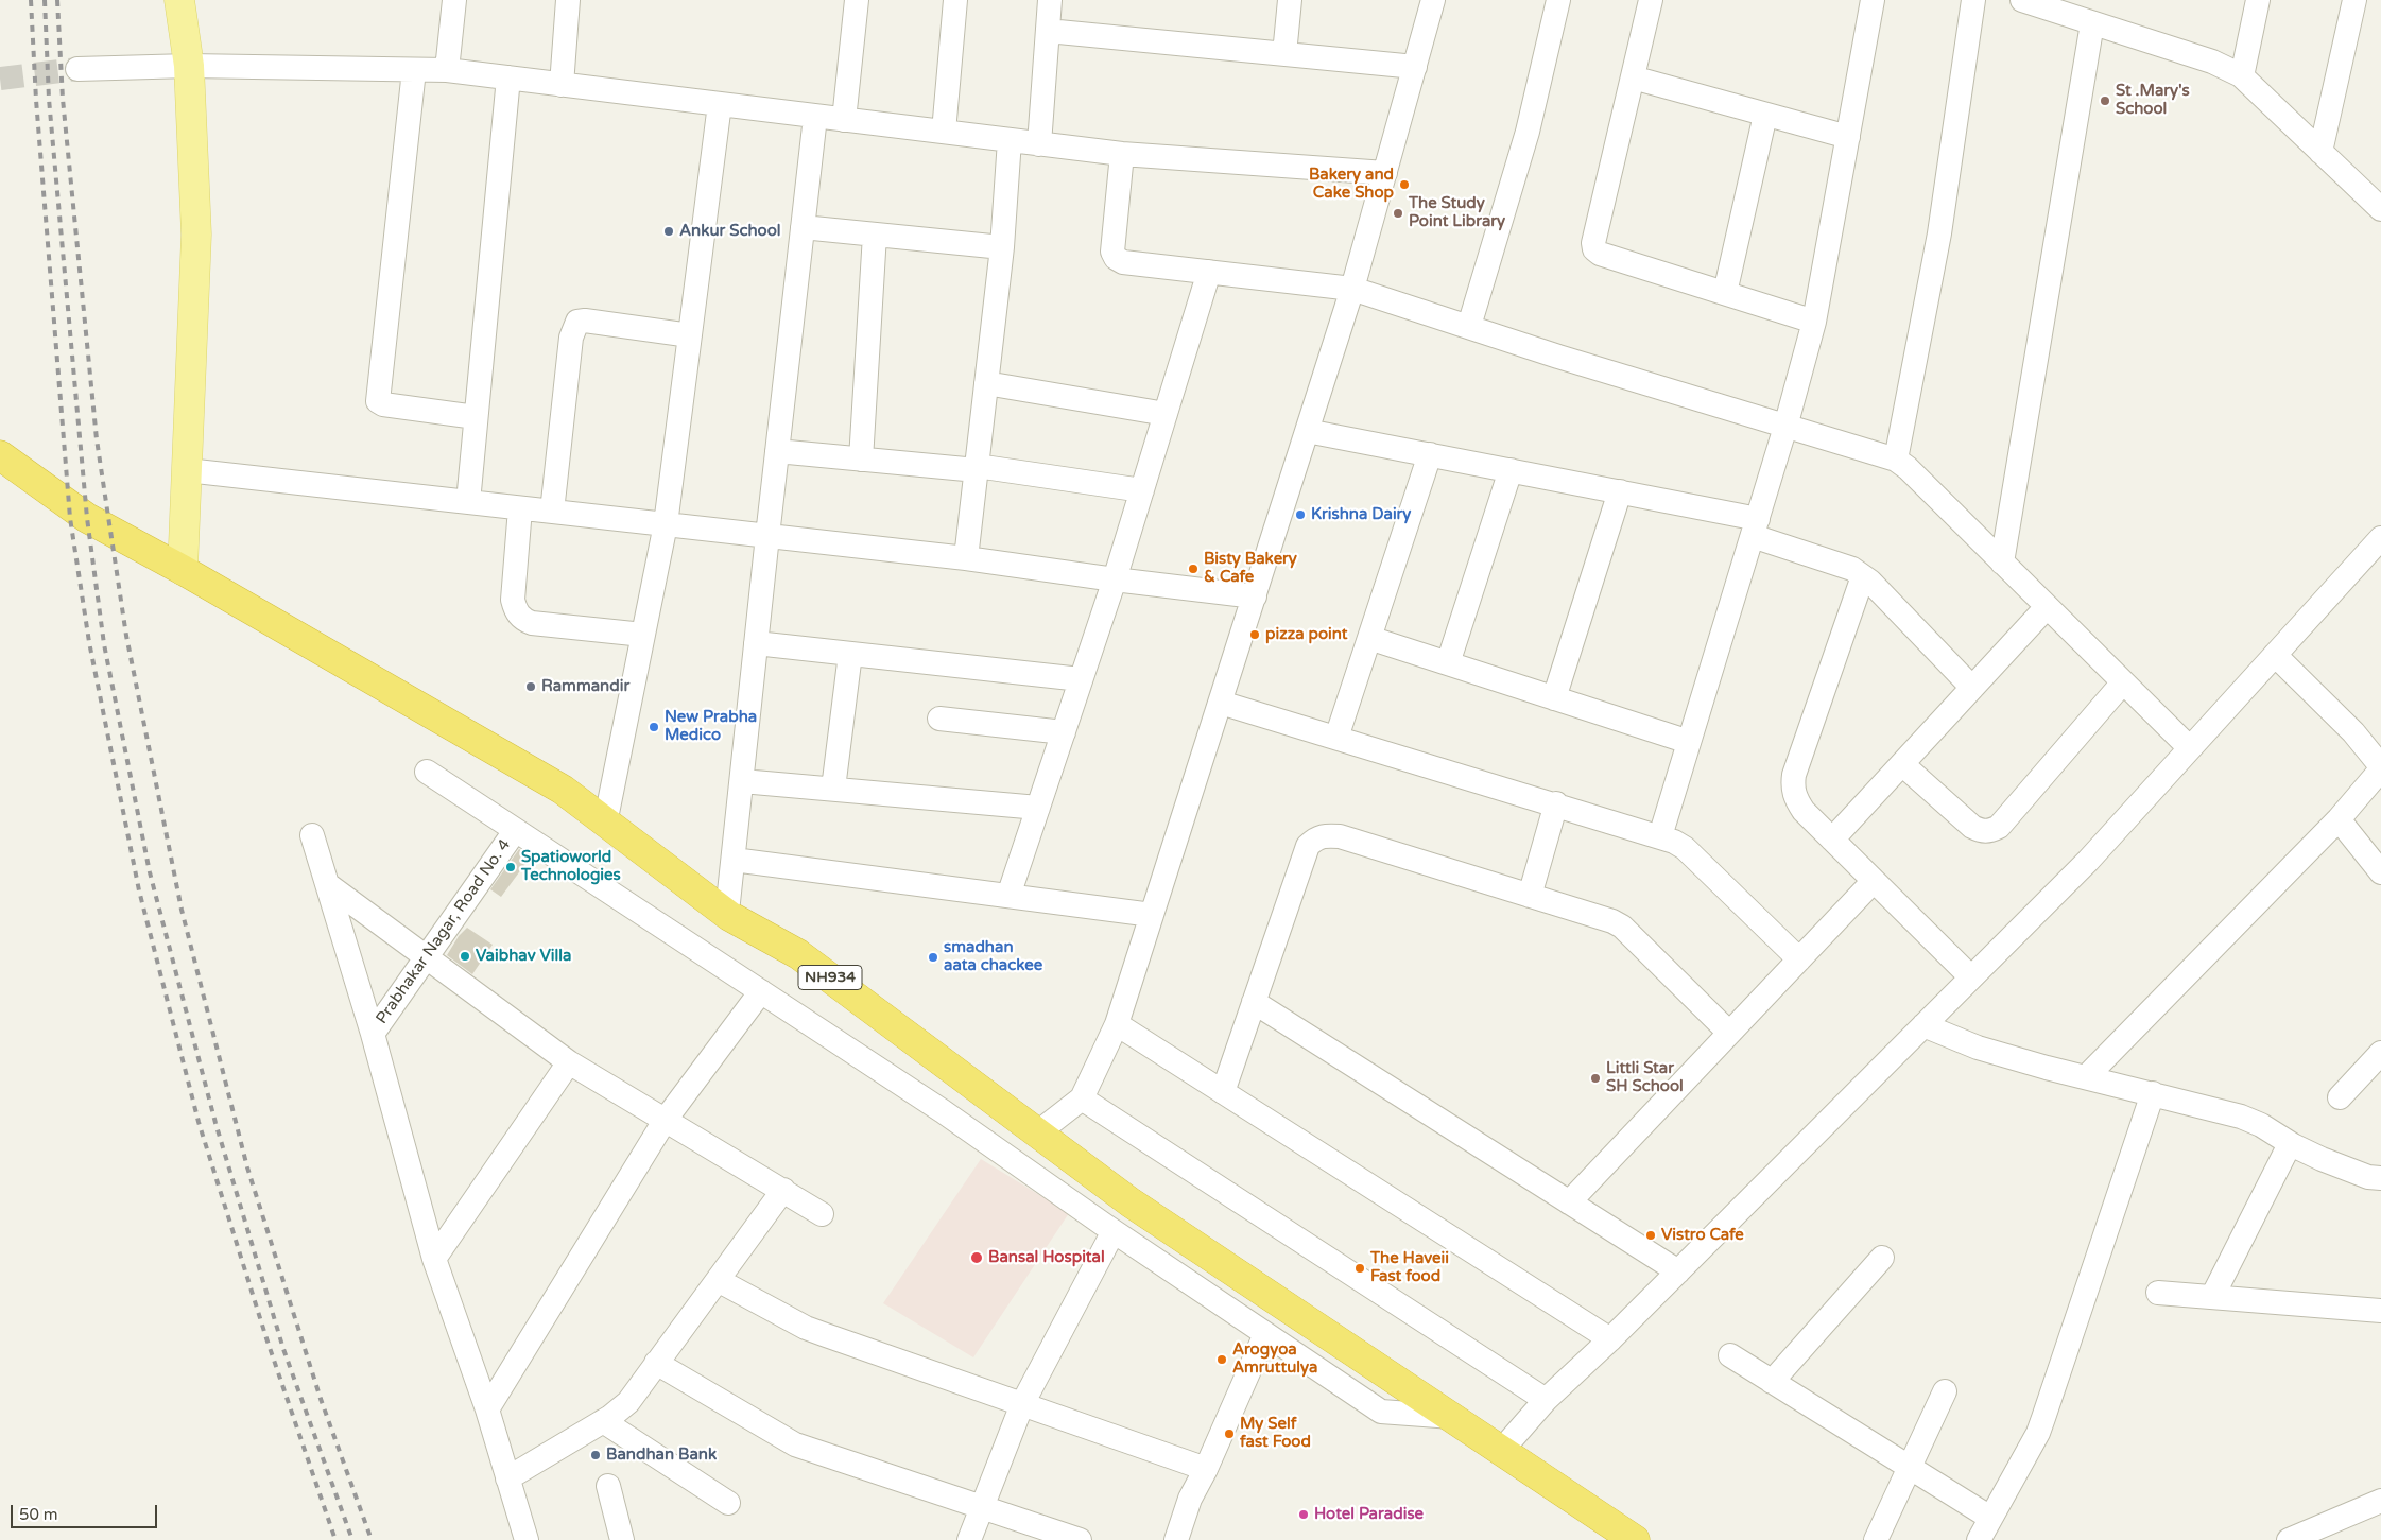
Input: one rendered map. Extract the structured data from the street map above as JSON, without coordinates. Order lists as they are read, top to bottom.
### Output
{
  "streets": {
    "highway": ["NH934"],
    "street": ["Prabhakar Nagar, Road No. 4"]
  },
  "places": [
    "St .Mary's School",
    "Bakery and Cake Shop",
    "The Study Point Library",
    "Ankur School",
    "Krishna Dairy",
    "Bisty Bakery & Cafe",
    "pizza point",
    "Rammandir",
    "New Prabha Medico",
    "Spatioworld Technologies",
    "Vaibhav Villa",
    "smadhan aata chackee",
    "Littli Star SH School",
    "Vistro Cafe",
    "Bansal Hospital",
    "The Haveii Fast food",
    "Arogyoa Amruttulya",
    "My Self fast Food",
    "Bandhan Bank",
    "Hotel Paradise"
  ],
  "scale_bar": "50 m"
}
